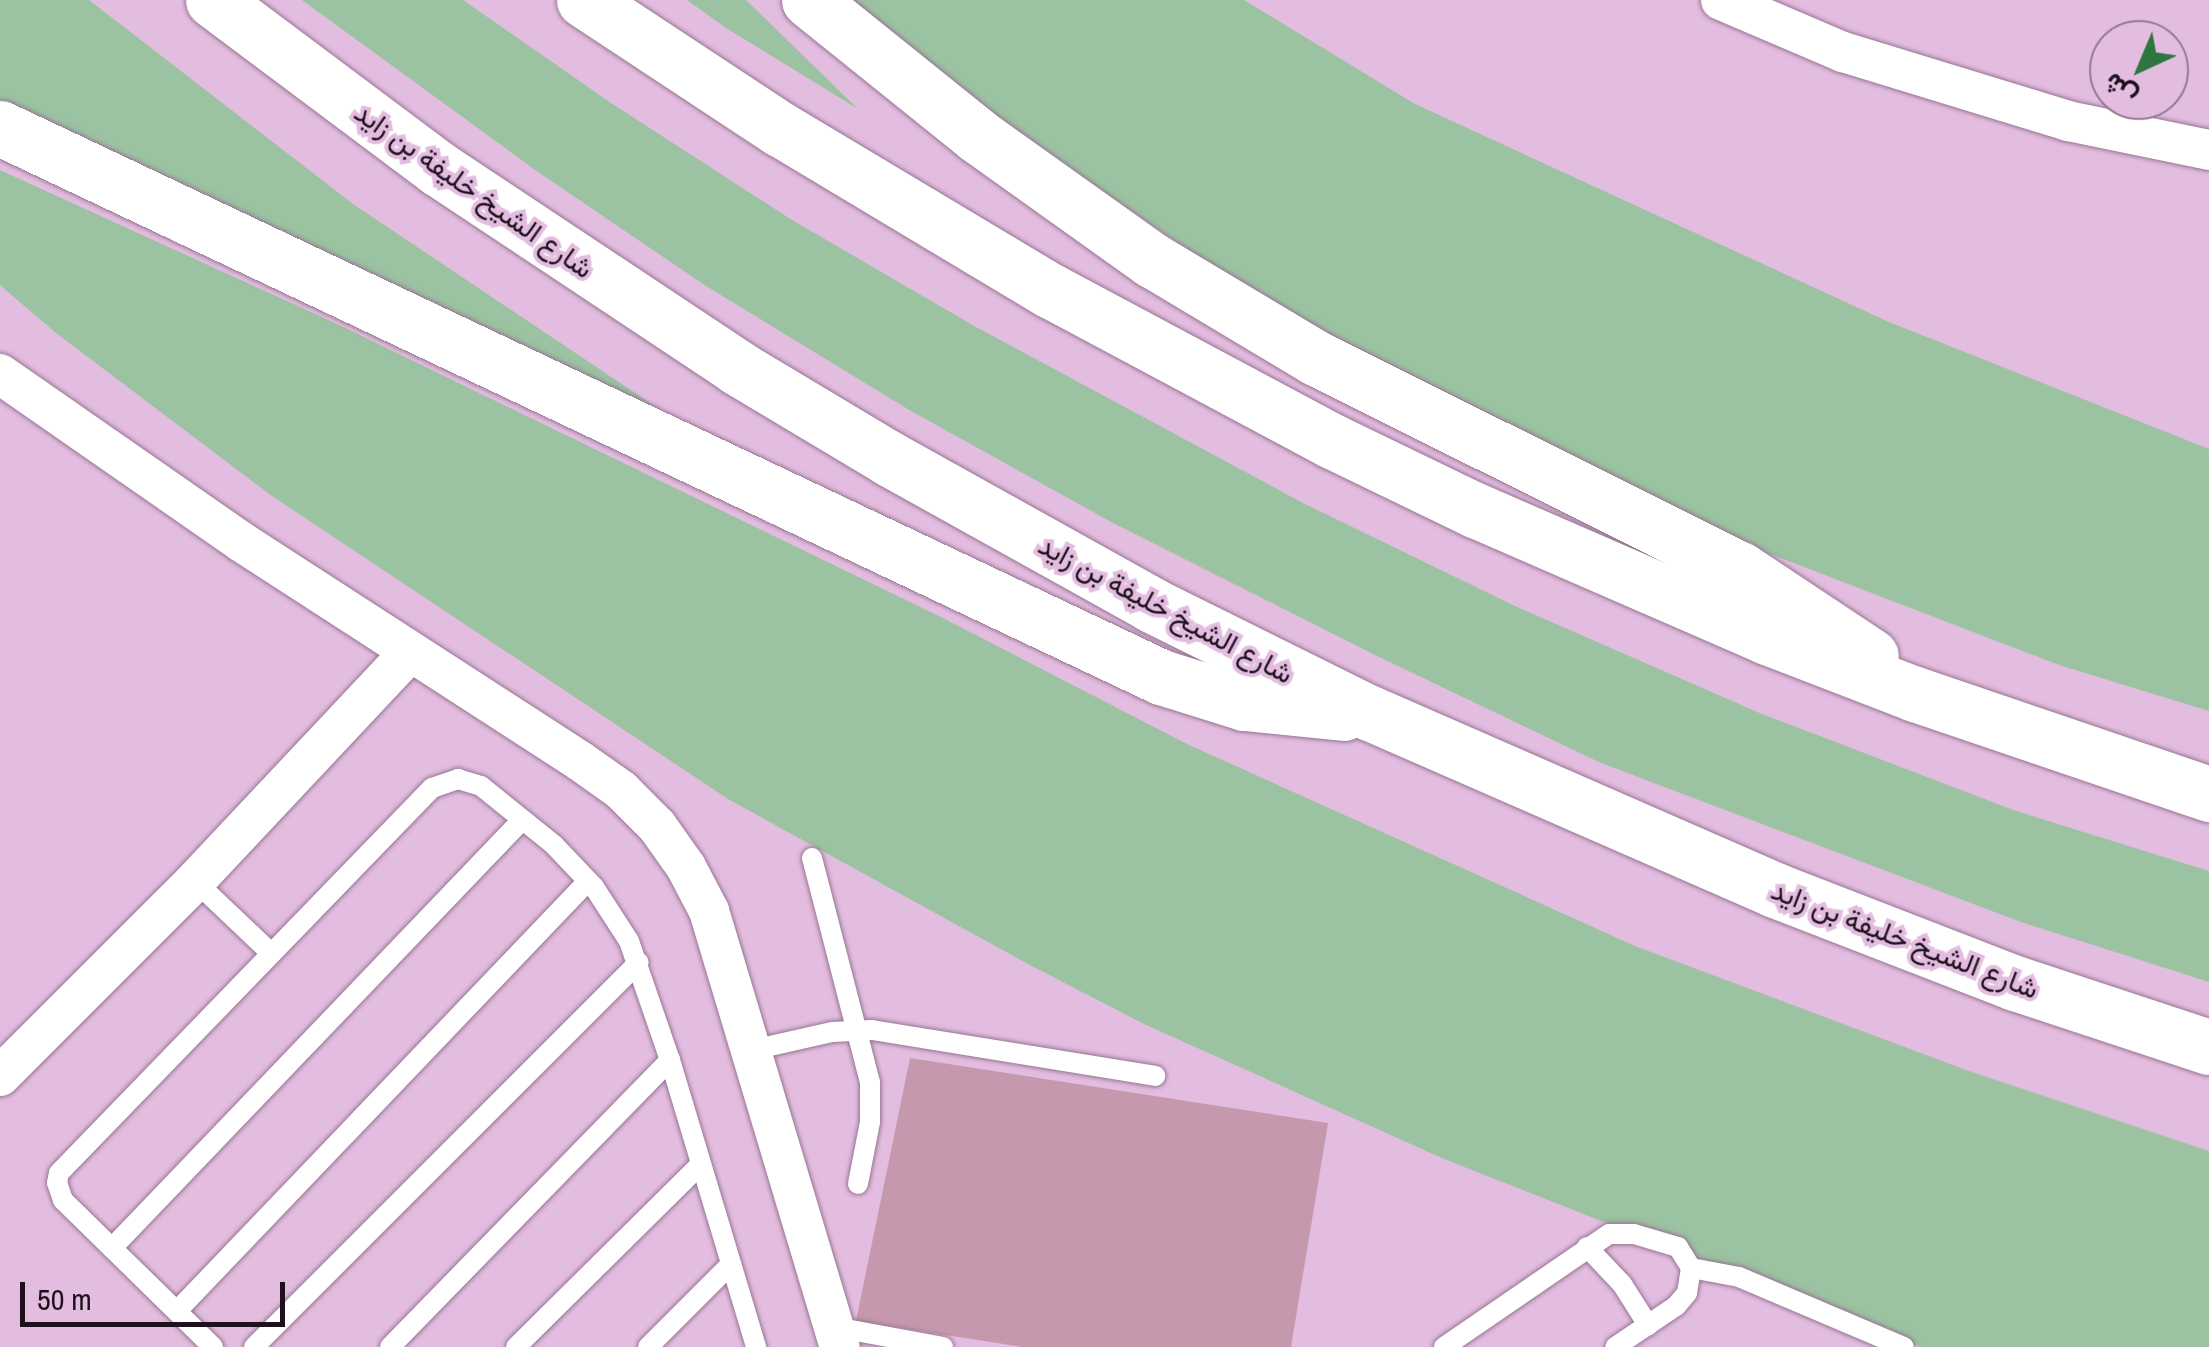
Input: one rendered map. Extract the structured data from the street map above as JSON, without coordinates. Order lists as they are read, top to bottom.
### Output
{
  "streets": {
    "highway": ["شارع الشيخ خليفة بن زايد"]
  },
  "scale_bar": "50 m",
  "north": "bottom left"
}
